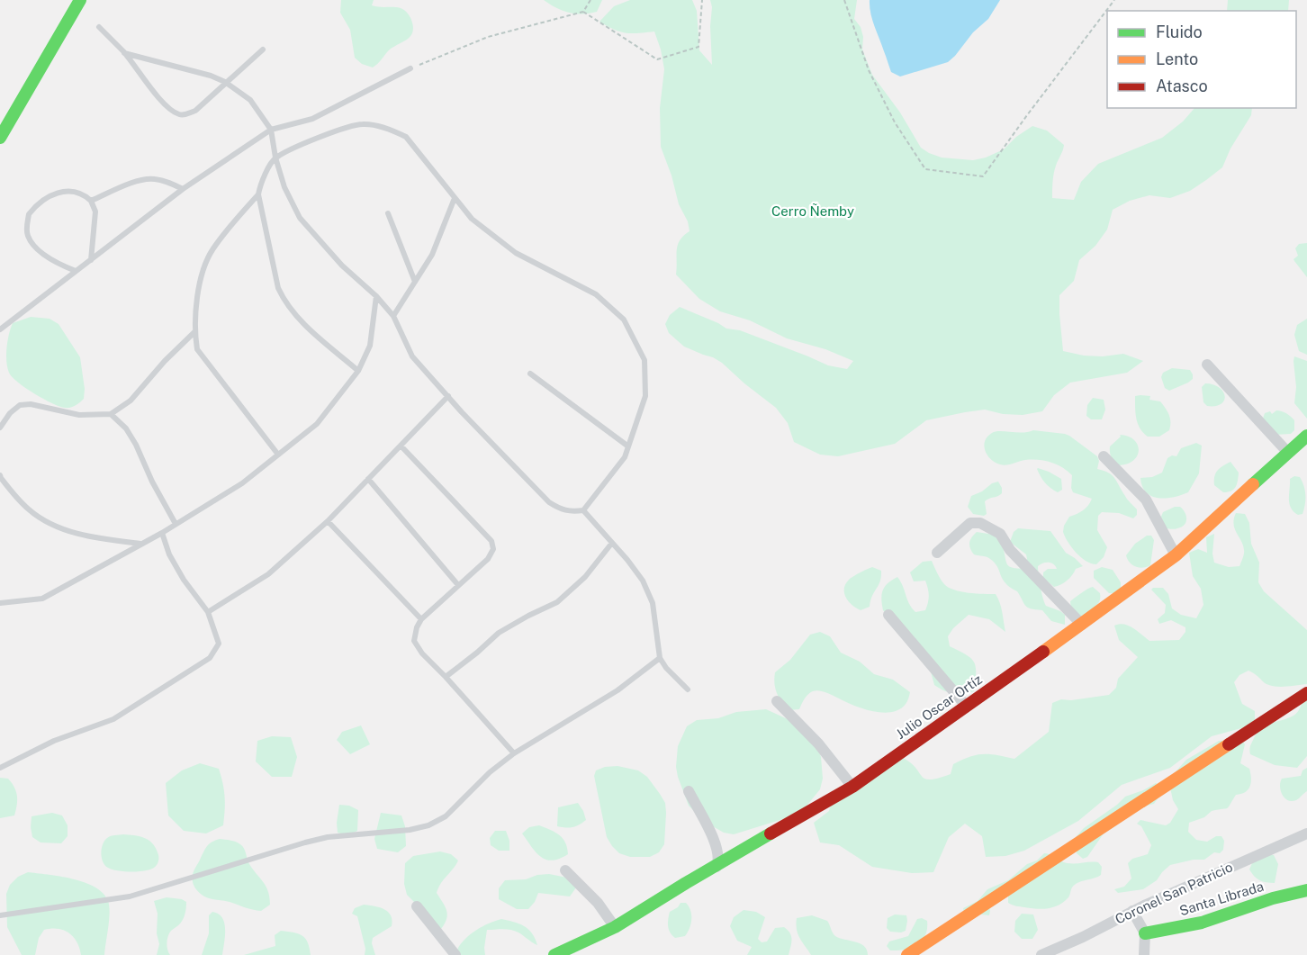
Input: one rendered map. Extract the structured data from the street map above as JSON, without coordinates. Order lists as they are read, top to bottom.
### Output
{
  "streets": {
    "street": ["Julio Oscar Ortíz", "Coronel San Patricio", "Santa Librada"]
  },
  "parks": ["Cerro Ñemby"],
  "legend": ["Fluido", "Lento", "Atasco"]
}
